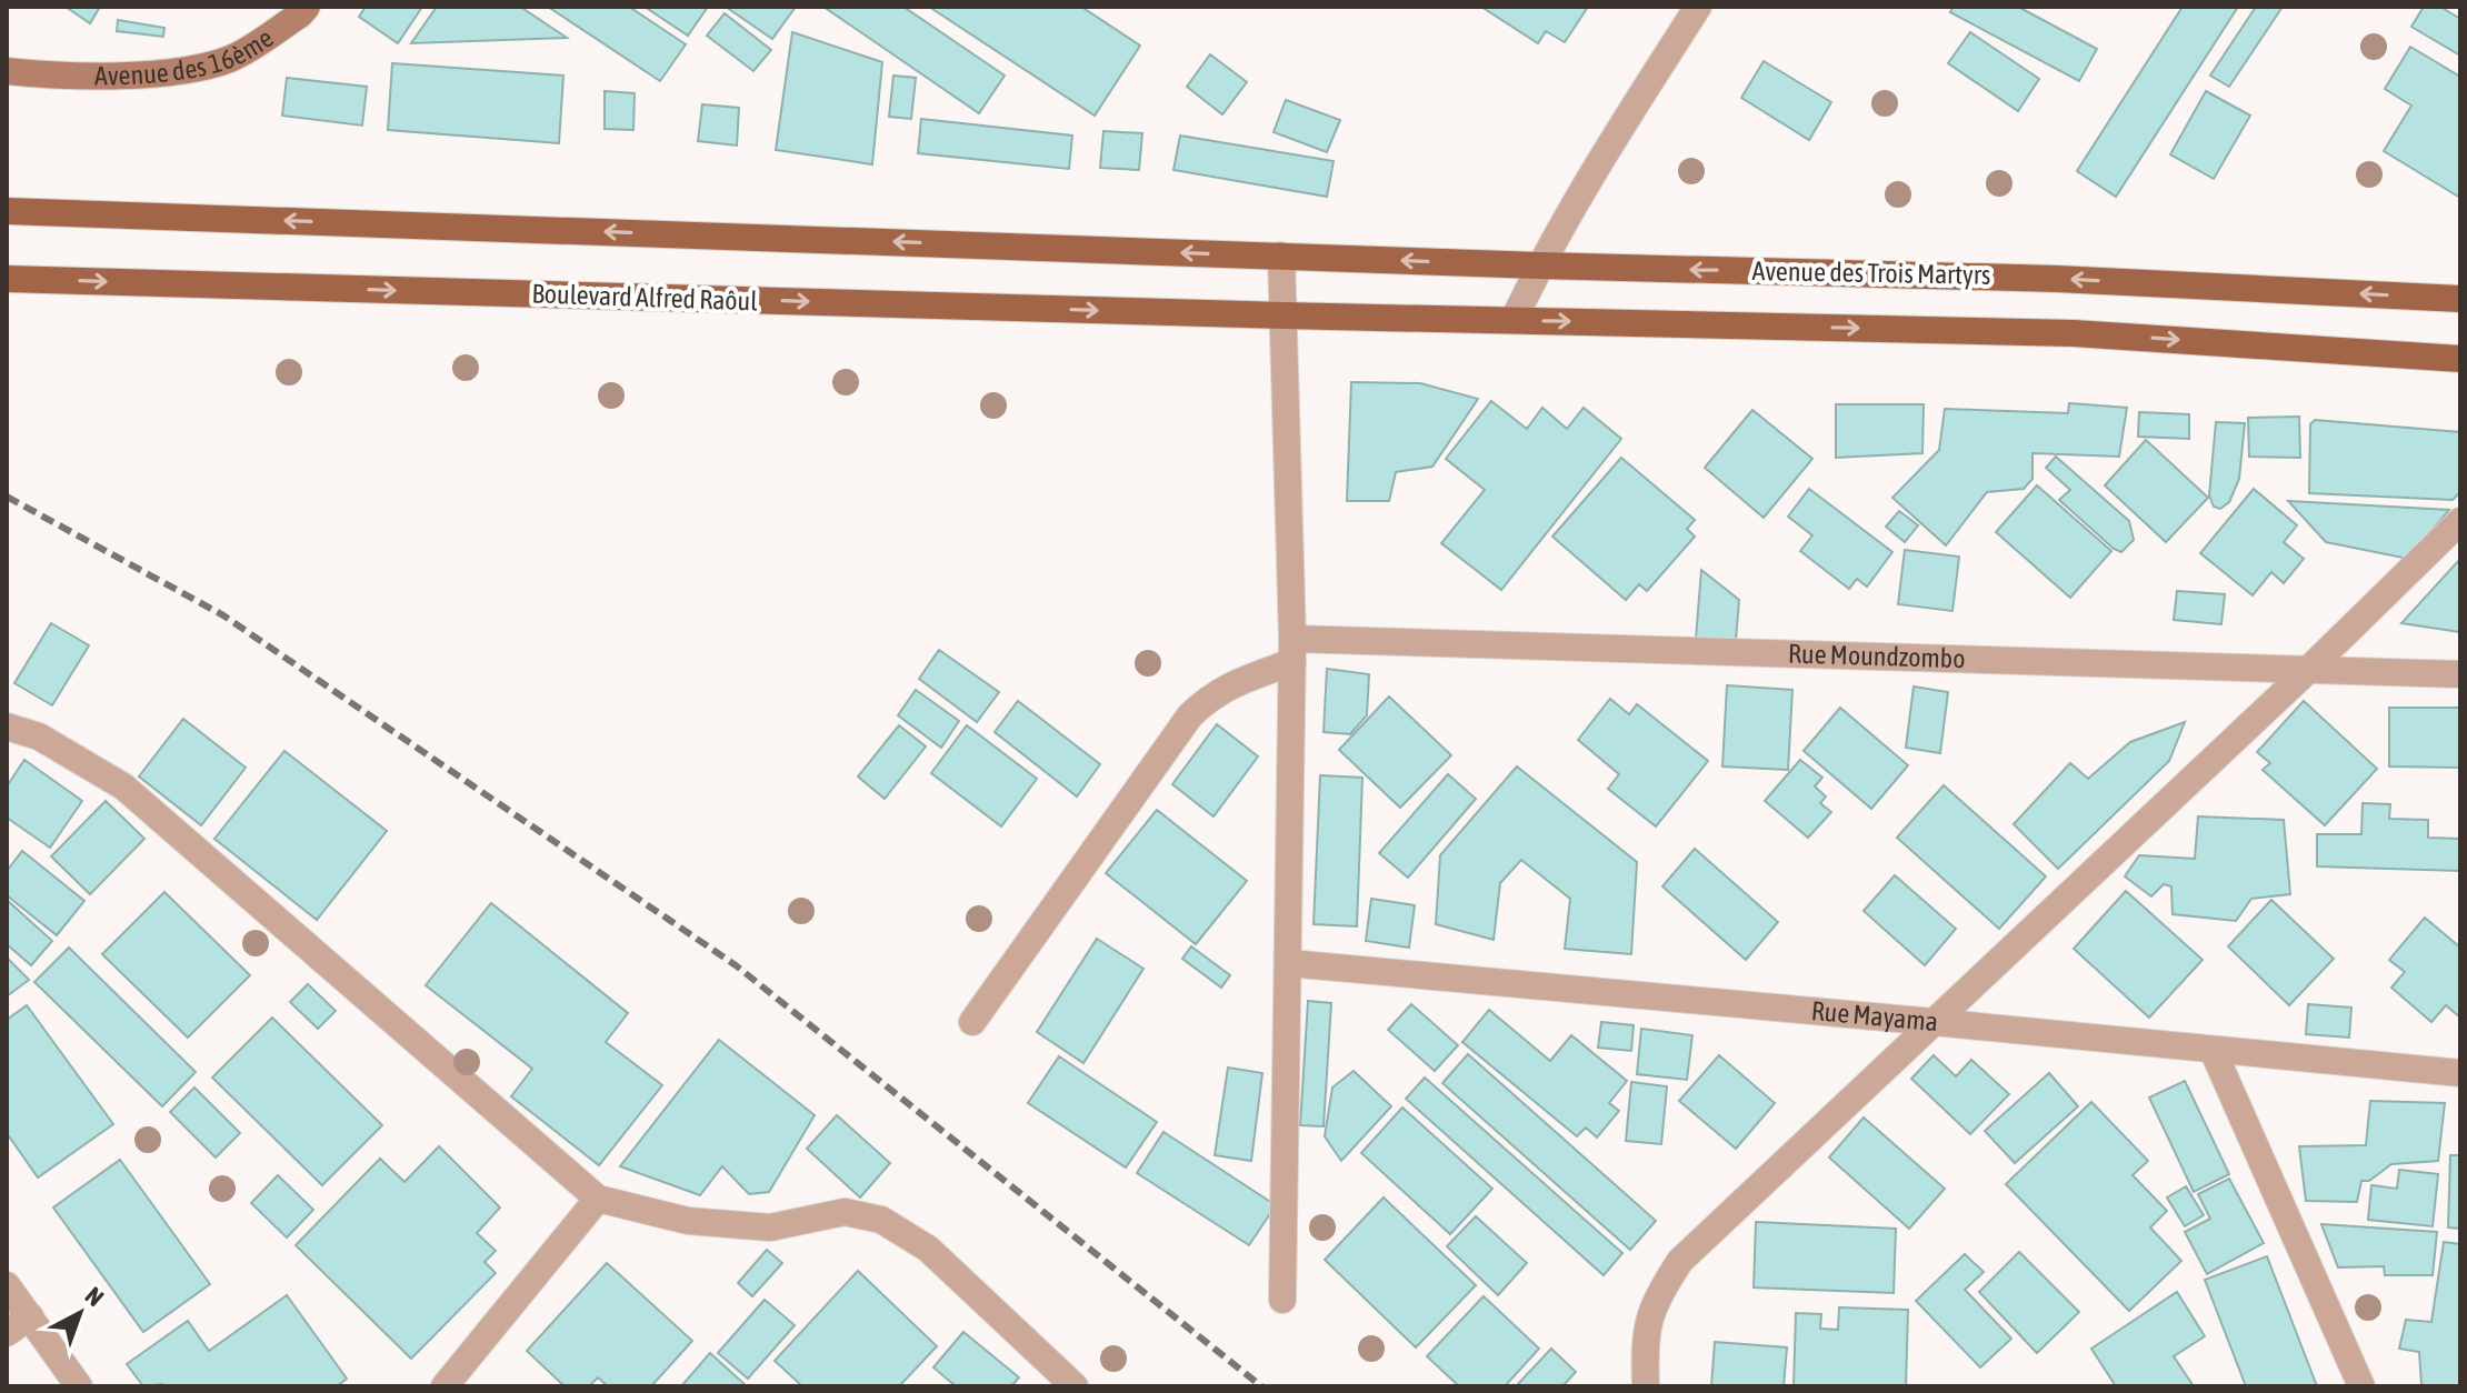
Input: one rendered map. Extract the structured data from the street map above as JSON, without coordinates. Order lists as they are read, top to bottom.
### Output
{
  "streets": {
    "main road": ["Avenue des 16ème", "Avenue des Trois Martyrs", "Boulevard Alfred Raôul"],
    "street": ["Rue Moundzombo", "Rue Mayama"]
  },
  "crossings": [
    ["Avenue des Trois Martyrs", "Boulevard Alfred Raôul"]
  ],
  "north": "top right"
}
